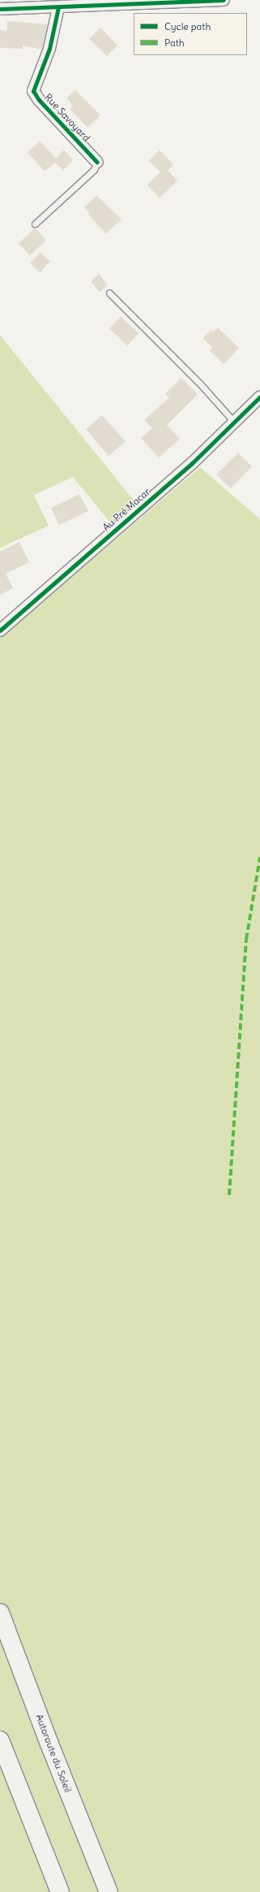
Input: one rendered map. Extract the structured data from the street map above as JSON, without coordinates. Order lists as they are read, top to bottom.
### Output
{
  "streets": {
    "highway": ["Autoroute du Soleil"],
    "street": ["Rue Savoyard", "Au Pré Macar"]
  },
  "legend": ["Cycle path", "Path"]
}
